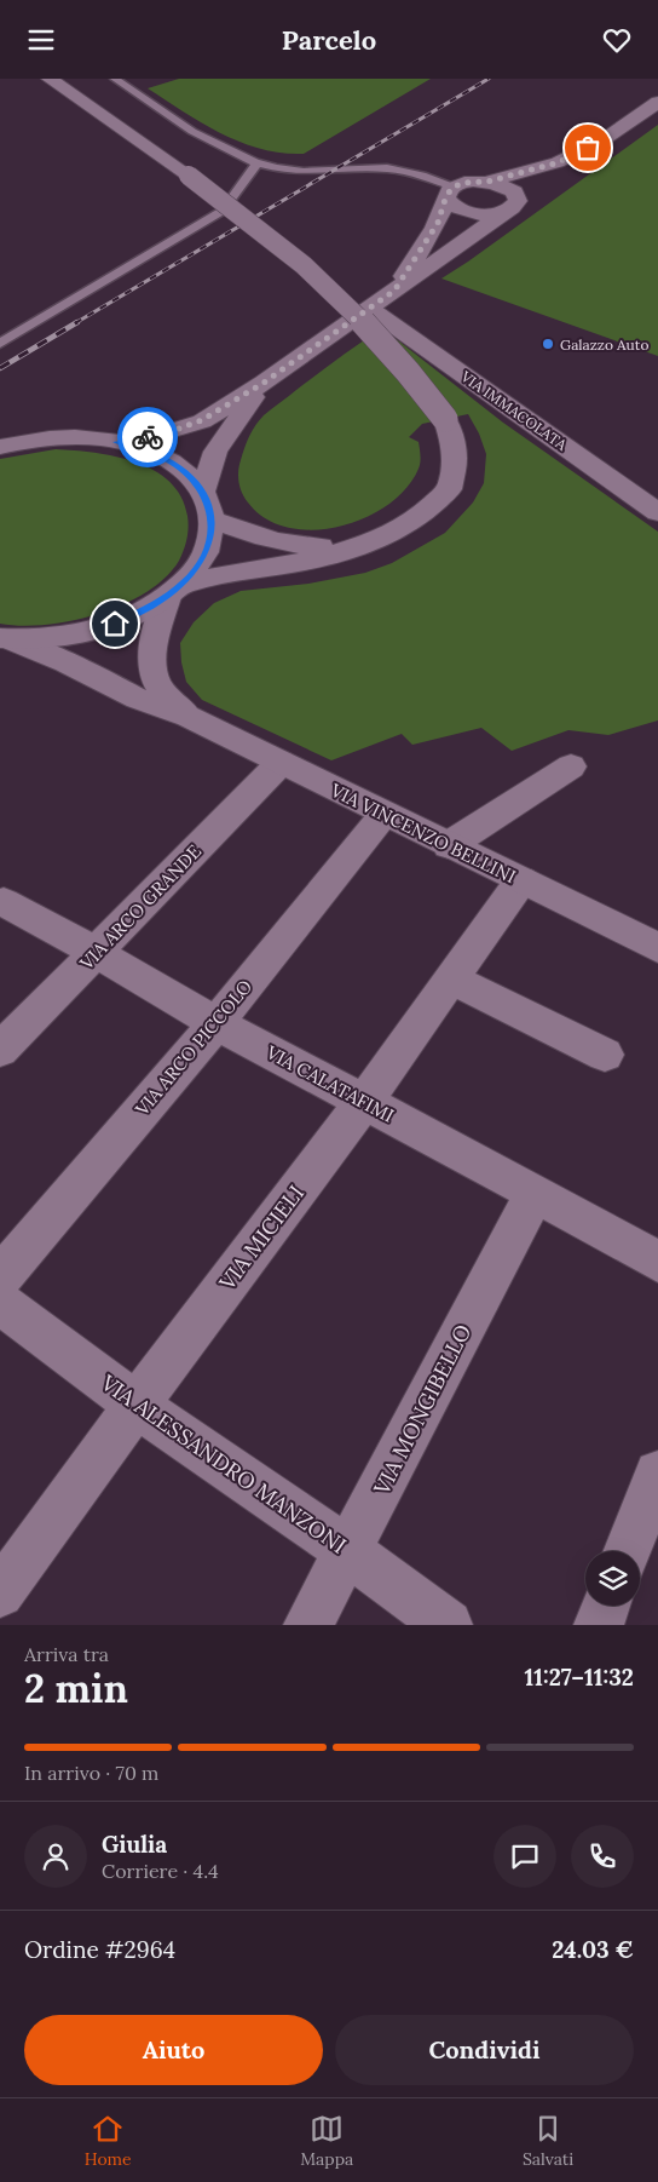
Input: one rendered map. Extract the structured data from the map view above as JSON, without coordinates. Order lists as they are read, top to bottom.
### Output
{
  "streets": {
    "main road": [
      "VIA IMMACOLATA",
      "VIA VINCENZO BELLINI",
      "VIA ARCO GRANDE",
      "VIA ARCO PICCOLO",
      "VIA CALATAFIMI",
      "VIA MICIELI",
      "VIA MONGIBELLO",
      "VIA ALESSANDRO MANZONI"
    ]
  },
  "crossings": [
    ["VIA VINCENZO BELLINI", "VIA ARCO GRANDE"],
    ["VIA VINCENZO BELLINI", "VIA ARCO PICCOLO"],
    ["VIA VINCENZO BELLINI", "VIA MICIELI"],
    ["VIA ARCO GRANDE", "VIA CALATAFIMI"],
    ["VIA ARCO PICCOLO", "VIA CALATAFIMI"],
    ["VIA CALATAFIMI", "VIA MICIELI"],
    ["VIA CALATAFIMI", "VIA MONGIBELLO"],
    ["VIA MICIELI", "VIA ALESSANDRO MANZONI"],
    ["VIA MONGIBELLO", "VIA ALESSANDRO MANZONI"]
  ],
  "places": ["Galazzo Auto"],
  "page": {
    "header": "Parcelo",
    "heading": ["2 min", "Arriva tra", "11:27–11:32"],
    "panel": [
      "Giulia",
      "Corriere · 4.4",
      "Ordine #2964",
      "24.03 €"
    ],
    "bar": "In arrivo · 70 m",
    "buttons": ["Aiuto", "Condividi"],
    "tabs": ["Home", "Mappa", "Salvati"]
  }
}
